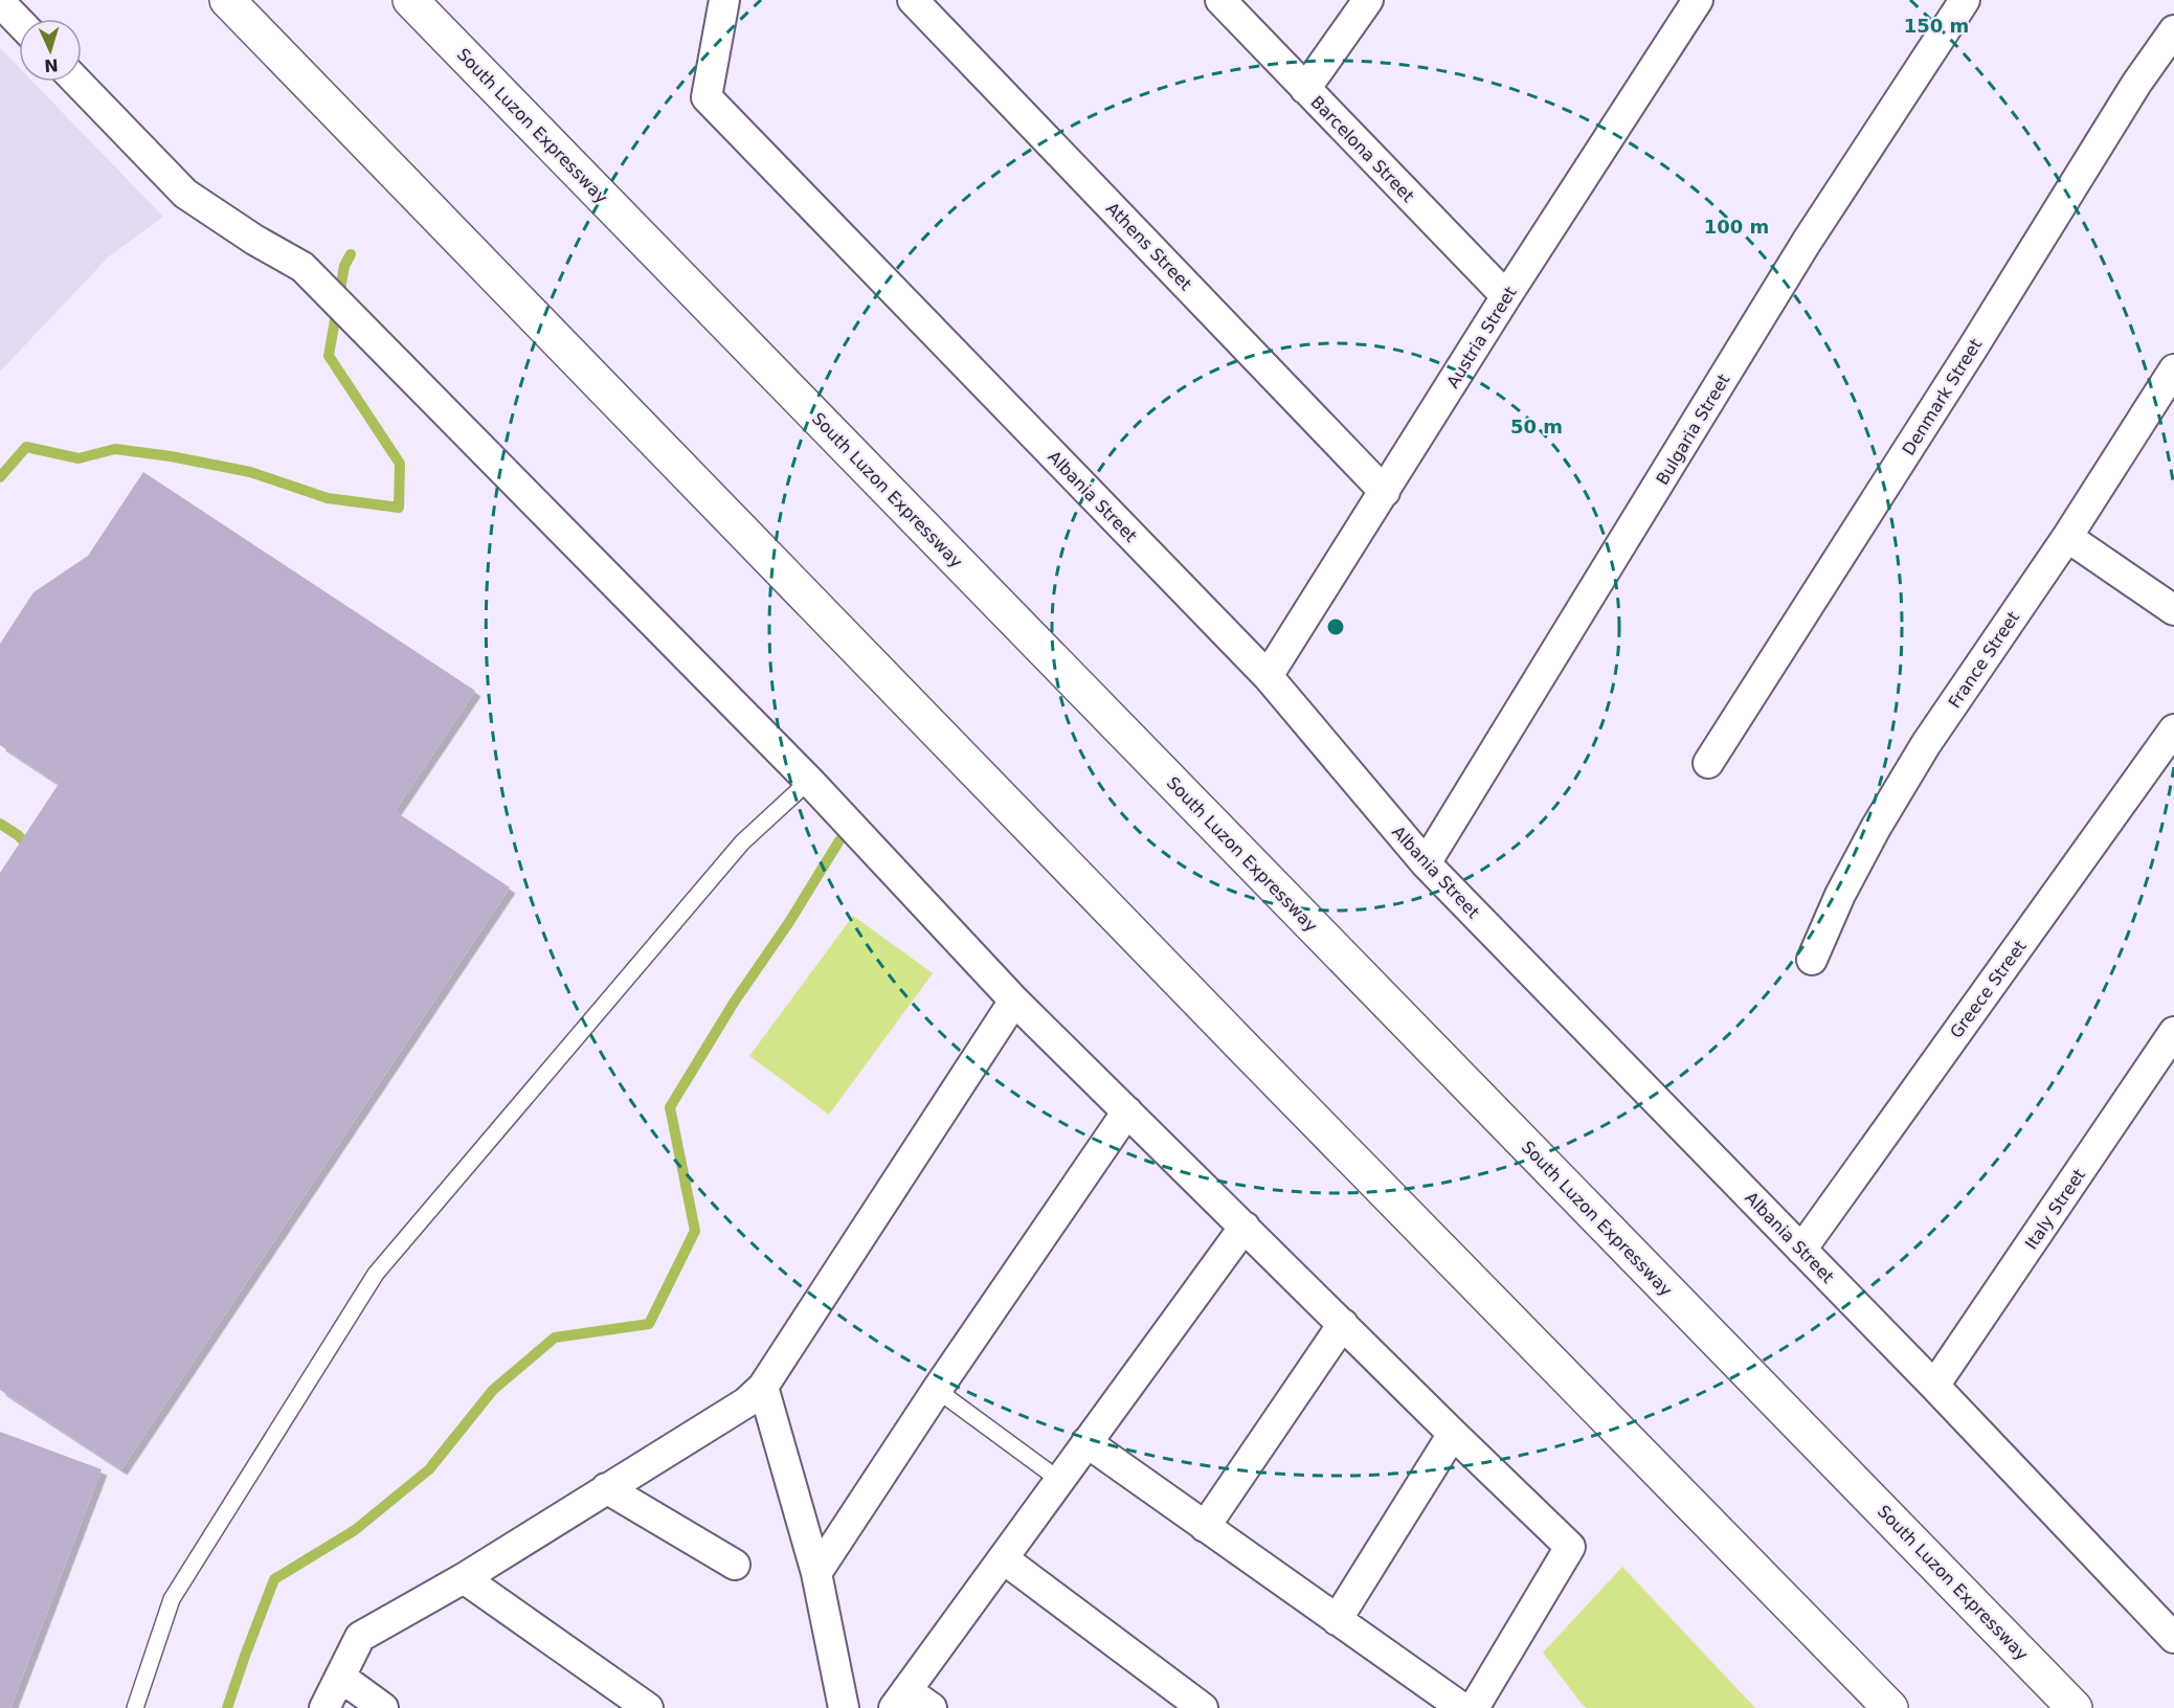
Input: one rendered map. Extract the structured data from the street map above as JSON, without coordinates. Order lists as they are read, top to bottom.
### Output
{
  "streets": {
    "highway": ["South Luzon Expressway"],
    "street": [
      "Barcelona Street",
      "Athens Street",
      "Austria Street",
      "Denmark Street",
      "Bulgaria Street",
      "Albania Street",
      "France Street",
      "Greece Street",
      "Italy Street"
    ]
  },
  "crossings": [
    ["Barcelona Street", "Austria Street"],
    ["Athens Street", "Austria Street"],
    ["Austria Street", "Albania Street"],
    ["Bulgaria Street", "Albania Street"],
    ["Albania Street", "Greece Street"],
    ["Albania Street", "Italy Street"]
  ],
  "north": "bottom",
  "rings": ["150 m", "100 m", "50 m"]
}
